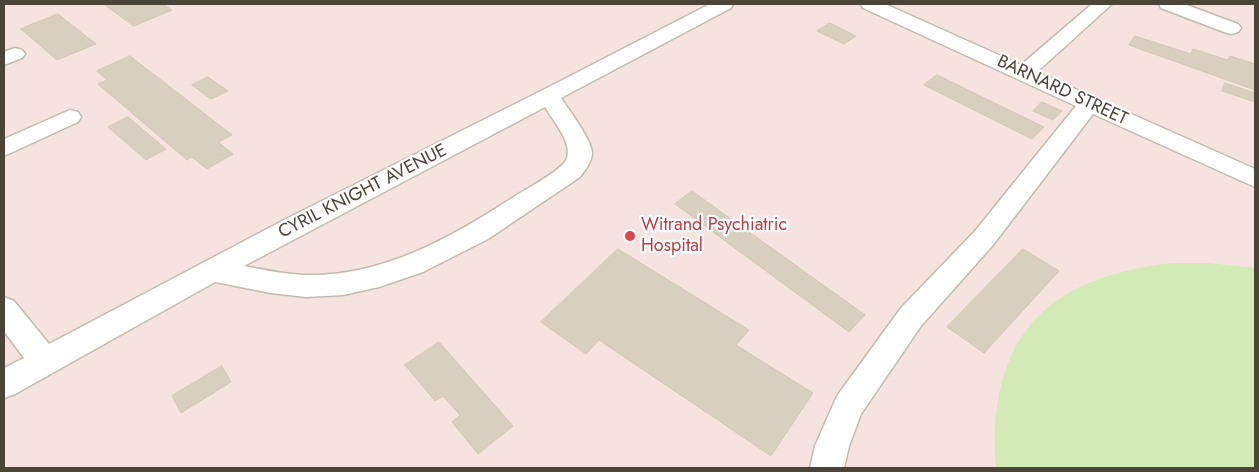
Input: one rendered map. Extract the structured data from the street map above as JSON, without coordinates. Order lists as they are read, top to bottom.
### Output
{
  "streets": {
    "street": ["BARNARD STREET", "CYRIL KNIGHT AVENUE"]
  },
  "places": ["Witrand Psychiatric Hospital"]
}
